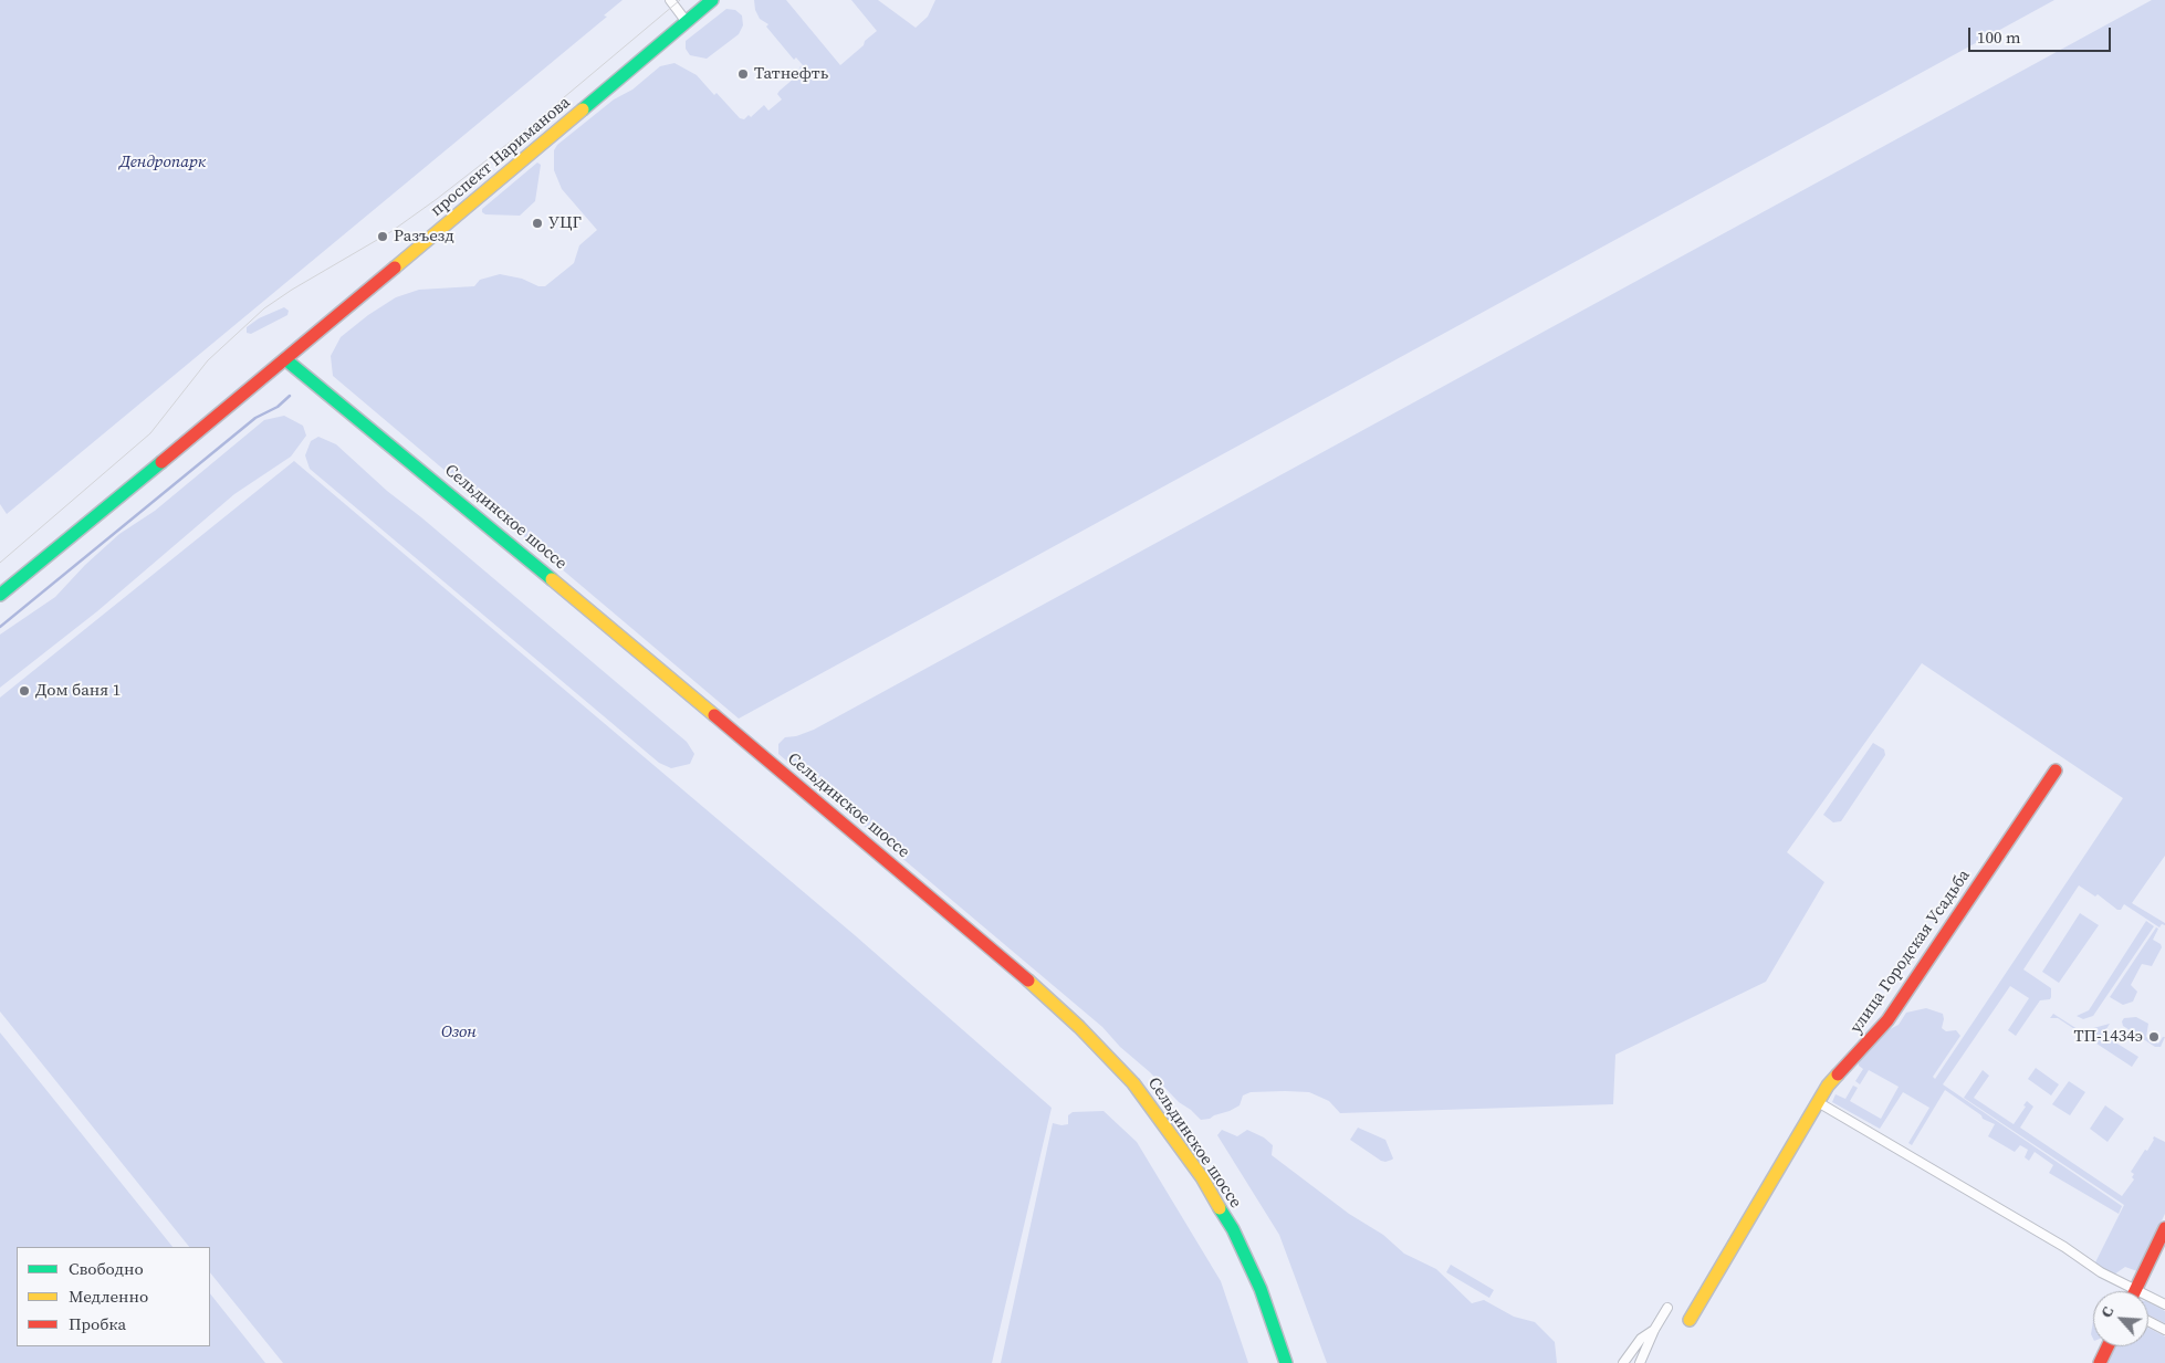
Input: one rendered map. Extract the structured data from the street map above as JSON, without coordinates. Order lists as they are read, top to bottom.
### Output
{
  "streets": {
    "main road": ["проспект Нариманова", "Сельдинское шоссе", "улица Городская Усадьба"]
  },
  "crossings": [
    ["проспект Нариманова", "Сельдинское шоссе"]
  ],
  "parks": ["Дендропарк", "Озон"],
  "places": [
    "Татнефть",
    "УЦГ",
    "Разъезд",
    "Дом баня 1",
    "ТП-1434э"
  ],
  "legend": ["Свободно", "Медленно", "Пробка"],
  "scale_bar": "100 m",
  "north": "top left"
}
